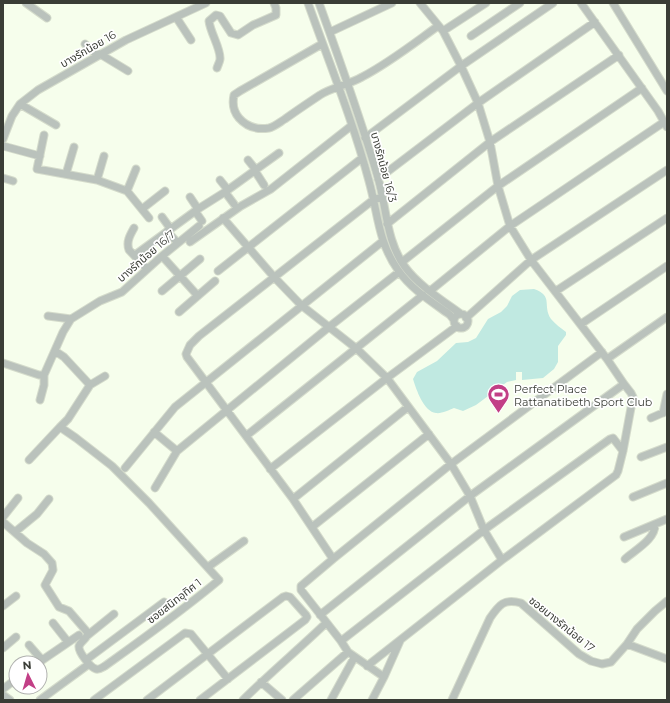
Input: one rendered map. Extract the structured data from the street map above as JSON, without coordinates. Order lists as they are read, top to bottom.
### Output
{
  "streets": {
    "street": [
      "บางรักน้อย 16",
      "บางรักน้อย 16/3",
      "บางรักน้อย 16/7",
      "ซอยสนิทอุทิศ 1",
      "ซอยบางรักน้อย 17"
    ]
  },
  "places": {
    "sports": ["Perfect Place Rattanatibeth Sport Club"]
  },
  "north": "top"
}
